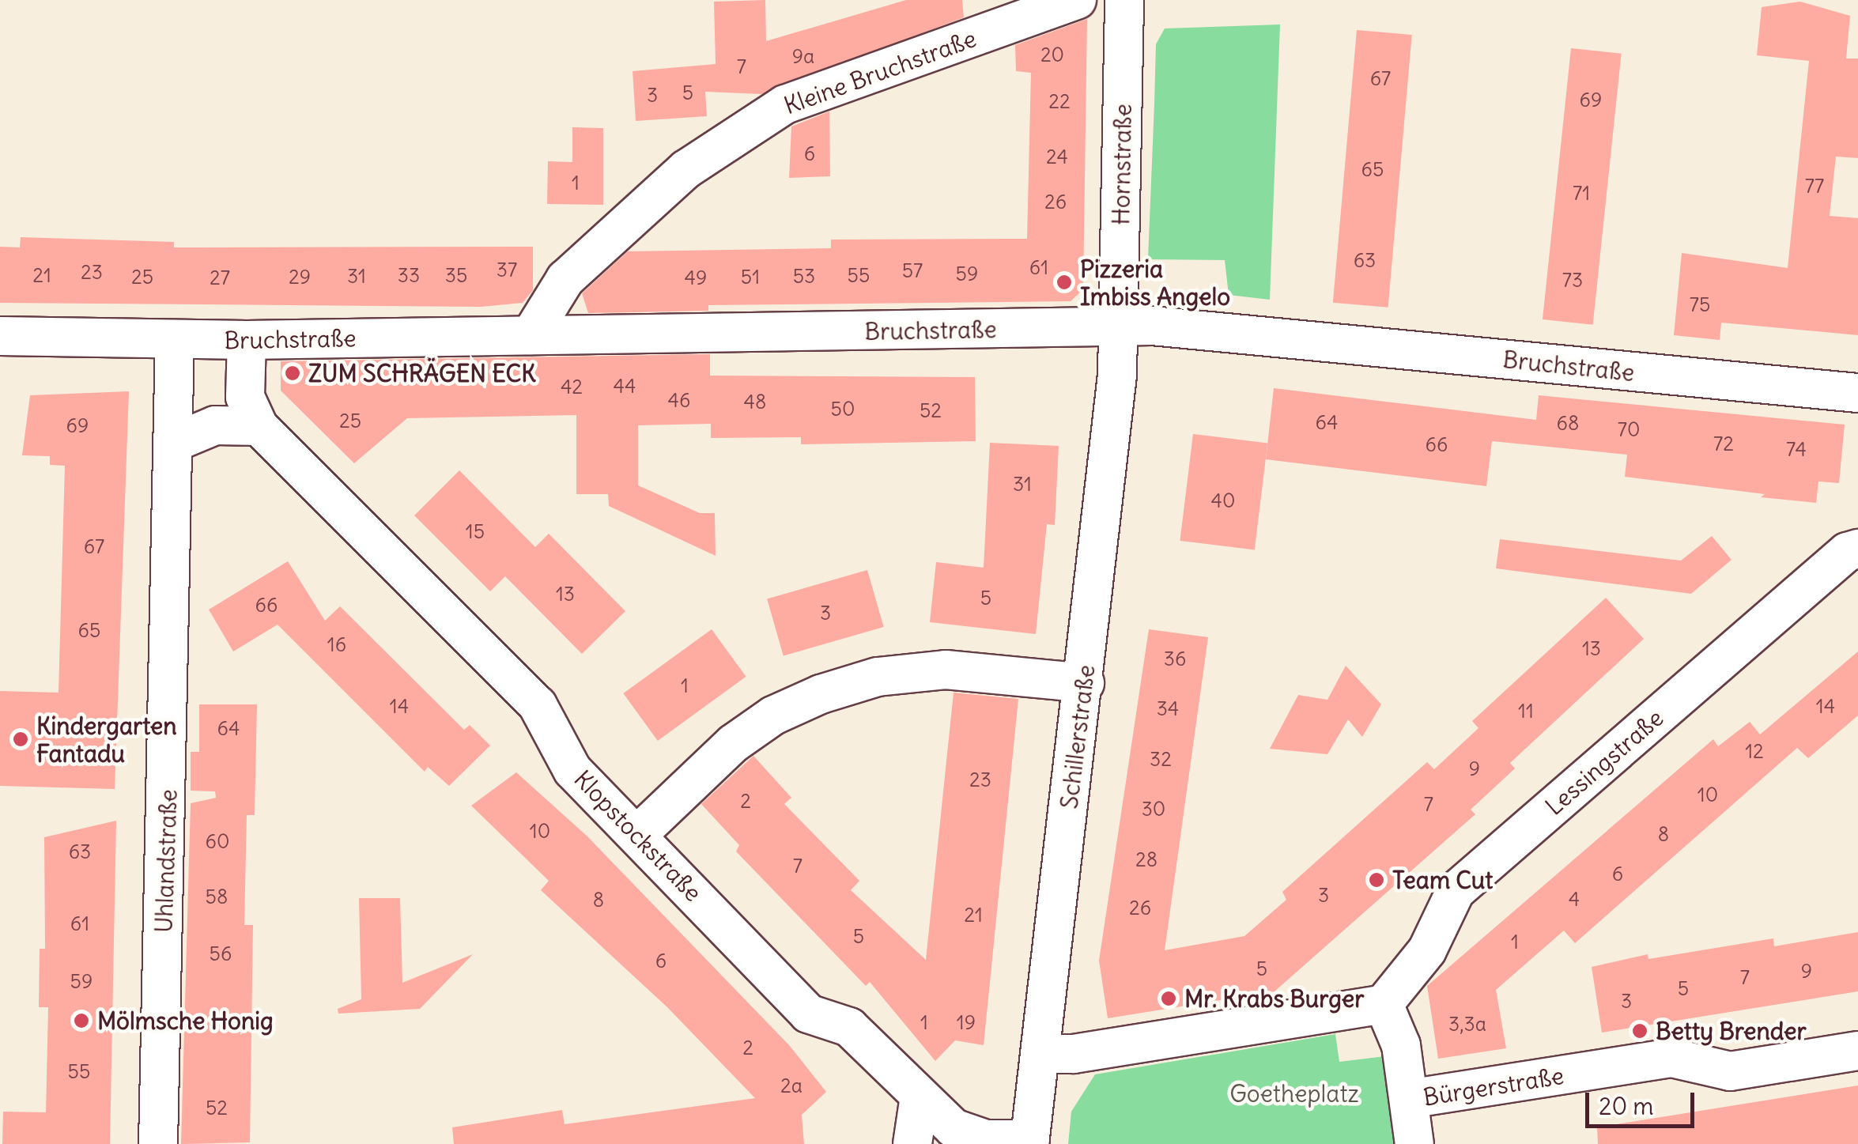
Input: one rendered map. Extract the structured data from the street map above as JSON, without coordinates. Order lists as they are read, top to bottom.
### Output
{
  "streets": {
    "street": [
      "Kleine Bruchstraße",
      "Hornstraße",
      "Bruchstraße",
      "Schillerstraße",
      "Lessingstraße",
      "Klopstockstraße",
      "Uhlandstraße",
      "Bürgerstraße"
    ]
  },
  "crossings": [
    ["Kleine Bruchstraße", "Bruchstraße"],
    ["Hornstraße", "Bruchstraße"],
    ["Hornstraße", "Schillerstraße"],
    ["Bruchstraße", "Schillerstraße"],
    ["Bruchstraße", "Klopstockstraße"],
    ["Bruchstraße", "Uhlandstraße"],
    ["Schillerstraße", "Klopstockstraße"]
  ],
  "parks": ["Goetheplatz"],
  "places": [
    "Pizzeria Imbiss Angelo",
    "ZUM SCHRÄGEN ECK",
    "Kindergarten Fantadu",
    "Team Cut",
    "Mr. Krabs Burger",
    "Mölmsche Honig",
    "Betty Brender"
  ],
  "house_numbers": [
    "20",
    "9a",
    "7",
    "67",
    "5",
    "3",
    "69",
    "22",
    "6",
    "24",
    "65",
    "1",
    "77",
    "71",
    "26",
    "63",
    "61",
    "37",
    "57",
    "23",
    "59",
    "21",
    "33",
    "35",
    "55",
    "31",
    "53",
    "25",
    "29",
    "51",
    "27",
    "49",
    "73",
    "75",
    "44",
    "42",
    "46",
    "48",
    "50",
    "52",
    "25",
    "64",
    "68",
    "69",
    "70",
    "72",
    "66",
    "74",
    "31",
    "40",
    "15",
    "67",
    "13",
    "5",
    "66",
    "3",
    "65",
    "16",
    "13",
    "36",
    "1",
    "14",
    "14",
    "34",
    "11",
    "64",
    "12",
    "32",
    "9",
    "23",
    "10",
    "2",
    "7",
    "30",
    "10",
    "8",
    "60",
    "63",
    "28",
    "7",
    "6",
    "3",
    "58",
    "4",
    "8",
    "26",
    "21",
    "61",
    "5",
    "1",
    "56",
    "6",
    "5",
    "9",
    "7",
    "59",
    "5",
    "3",
    "1",
    "19",
    "3,3a",
    "2",
    "55",
    "2a",
    "52"
  ],
  "scale_bar": "20 m"
}
